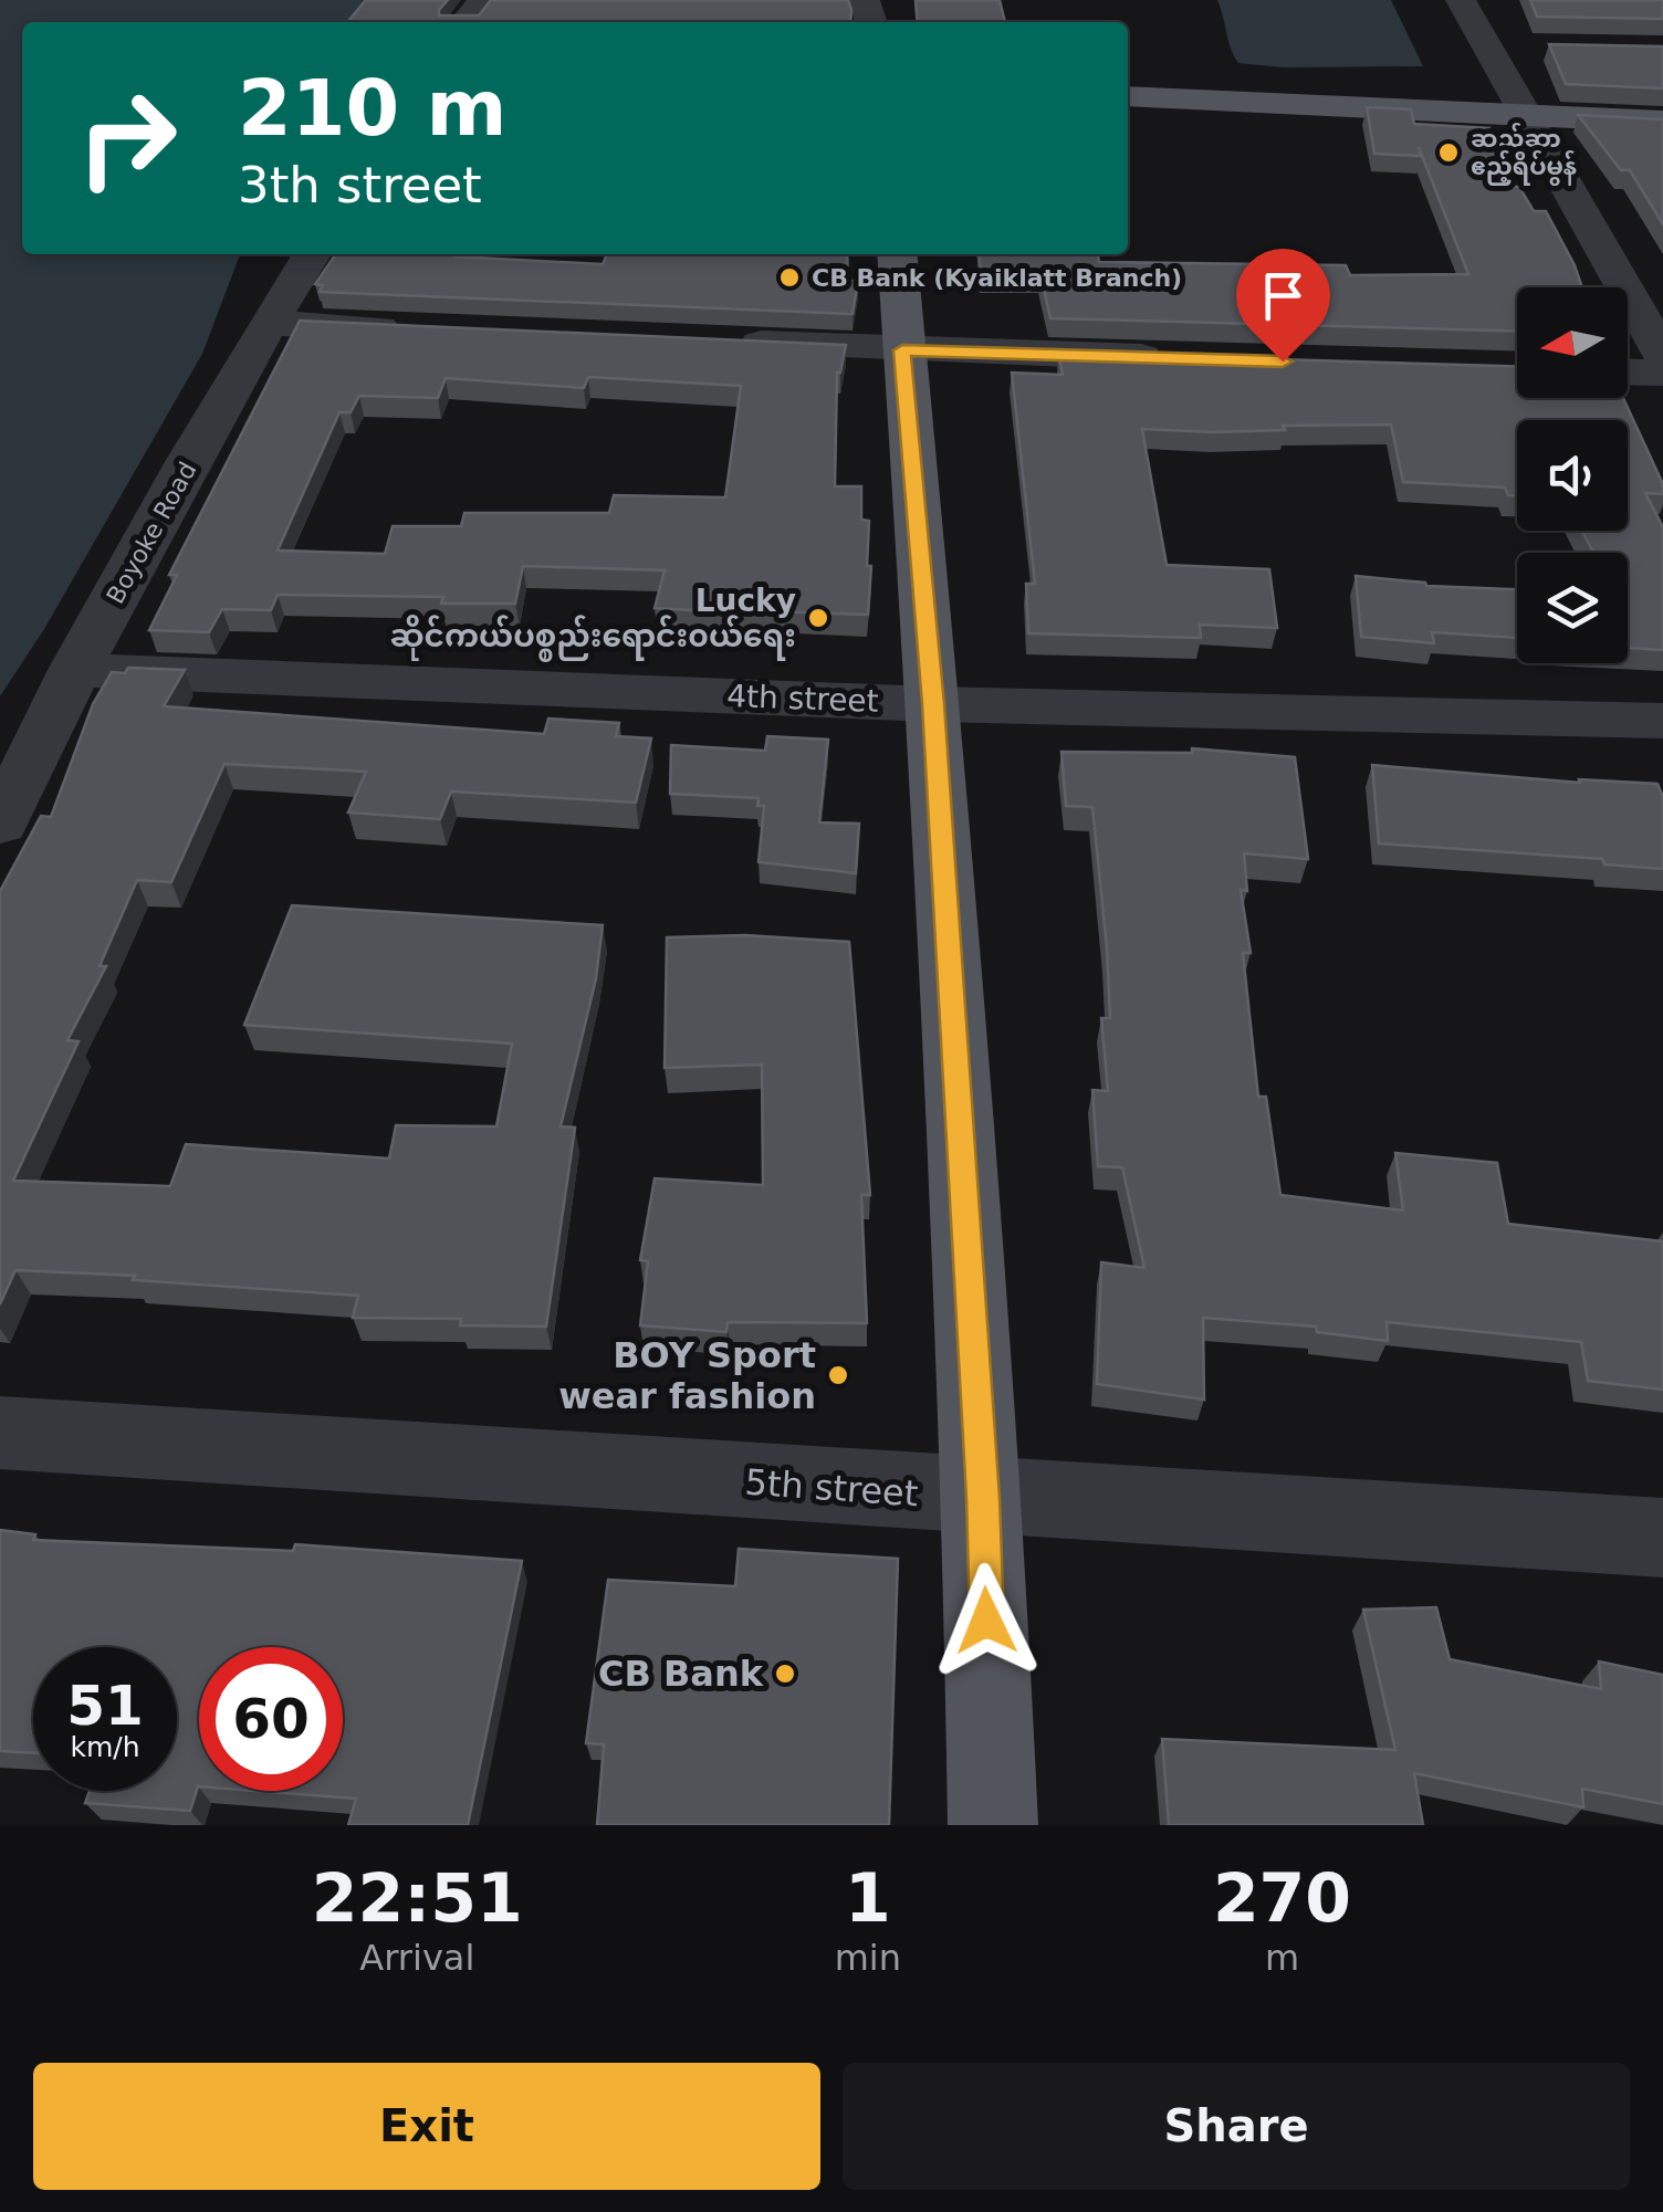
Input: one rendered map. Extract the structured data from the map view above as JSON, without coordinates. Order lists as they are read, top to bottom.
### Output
{
  "streets": {
    "street": ["Boyoke Road", "4th street", "5th street"]
  },
  "crossings": [
    ["Boyoke Road", "4th street"]
  ],
  "places": [
    "ဆည်ဆာ ဧည့်ရိပ်မွန်",
    "CB Bank (Kyaiklatt Branch)",
    "Lucky ဆိုင်ကယ်ပစ္စည်းရောင်း၀ယ်ရေး",
    "BOY Sport wear fashion",
    "CB Bank"
  ],
  "north": "left",
  "page": {
    "turn": ["210 m", "3th street"],
    "speed": "51 km/h",
    "limit": "60",
    "eta": [
      "22:51",
      "Arrival",
      "1",
      "min",
      "270",
      "m"
    ],
    "buttons": ["Exit", "Share"]
  }
}
